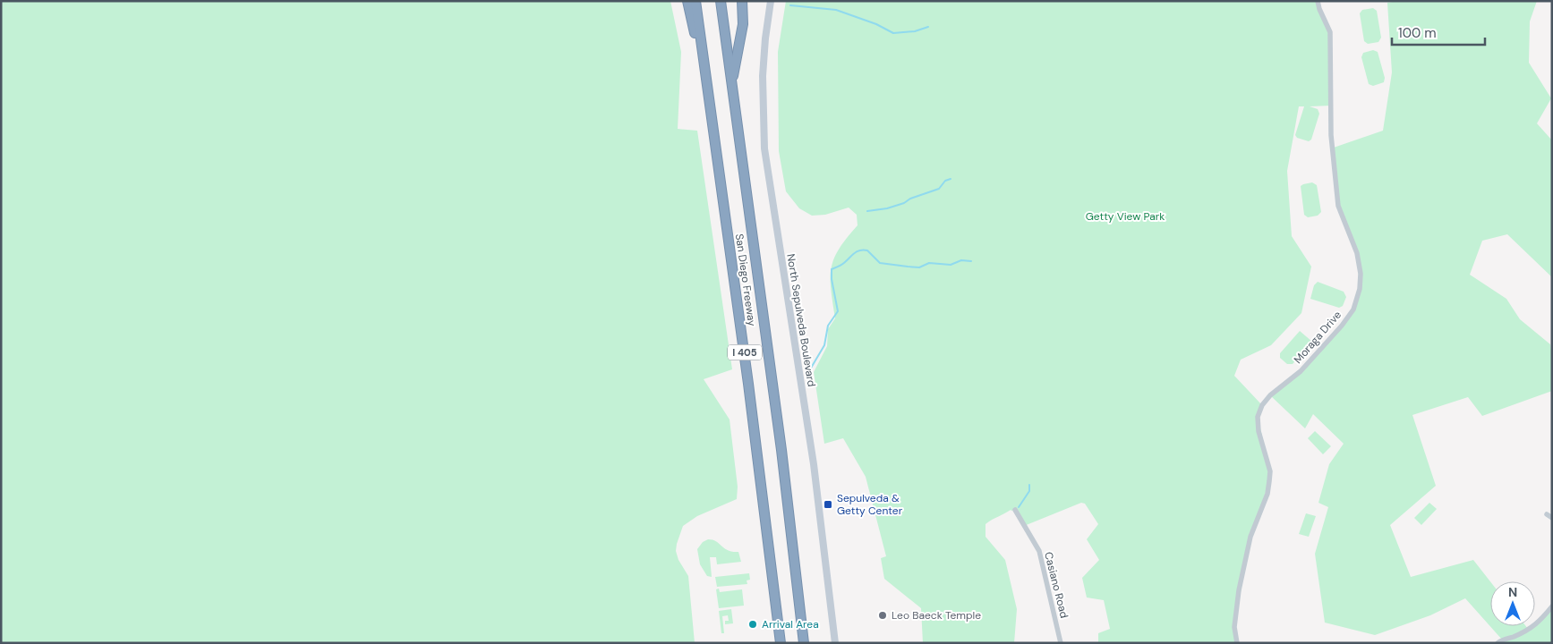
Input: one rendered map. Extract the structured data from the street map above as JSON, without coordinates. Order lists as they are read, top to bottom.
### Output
{
  "streets": {
    "highway": ["San Diego Freeway", "I 405"],
    "main road": ["North Sepulveda Boulevard"],
    "street": ["Moraga Drive", "Casiano Road"]
  },
  "parks": ["Getty View Park"],
  "places": {
    "transit": ["Sepulveda & Getty Center"],
    "other": ["Leo Baeck Temple", "Arrival Area"]
  },
  "scale_bar": "100 m",
  "north": "top"
}
